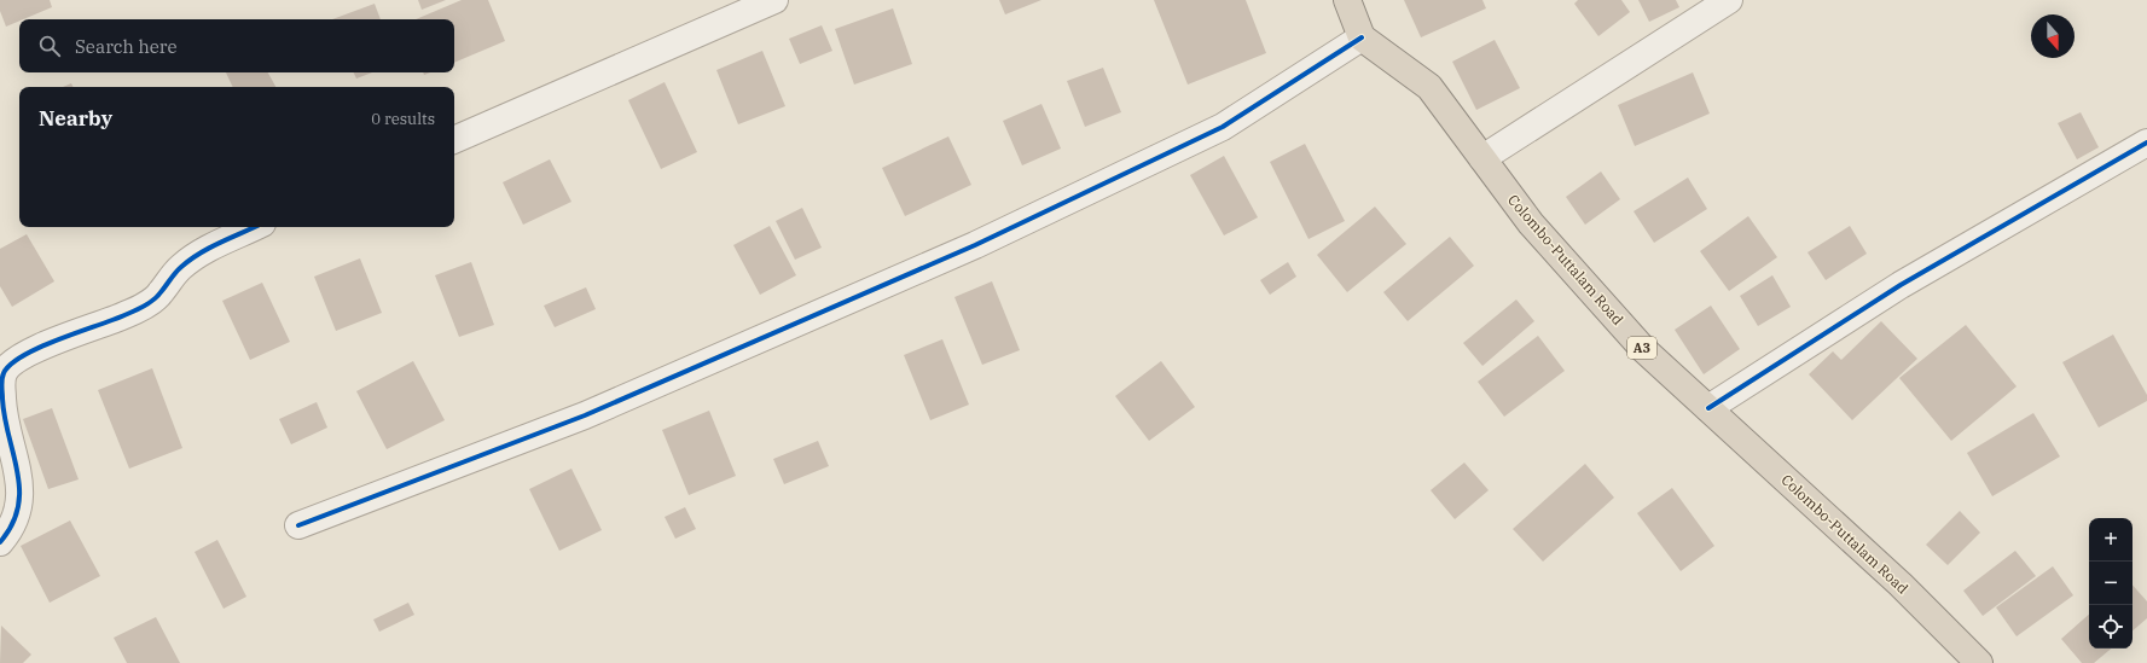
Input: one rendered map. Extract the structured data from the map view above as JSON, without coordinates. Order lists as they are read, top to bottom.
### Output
{
  "streets": {
    "highway": ["Colombo-Puttalam Road", "A3"]
  },
  "north": "bottom",
  "page": {
    "search": "Search here",
    "heading": ["Nearby", "0 results"],
    "map_buttons": ["+", "−"]
  }
}
